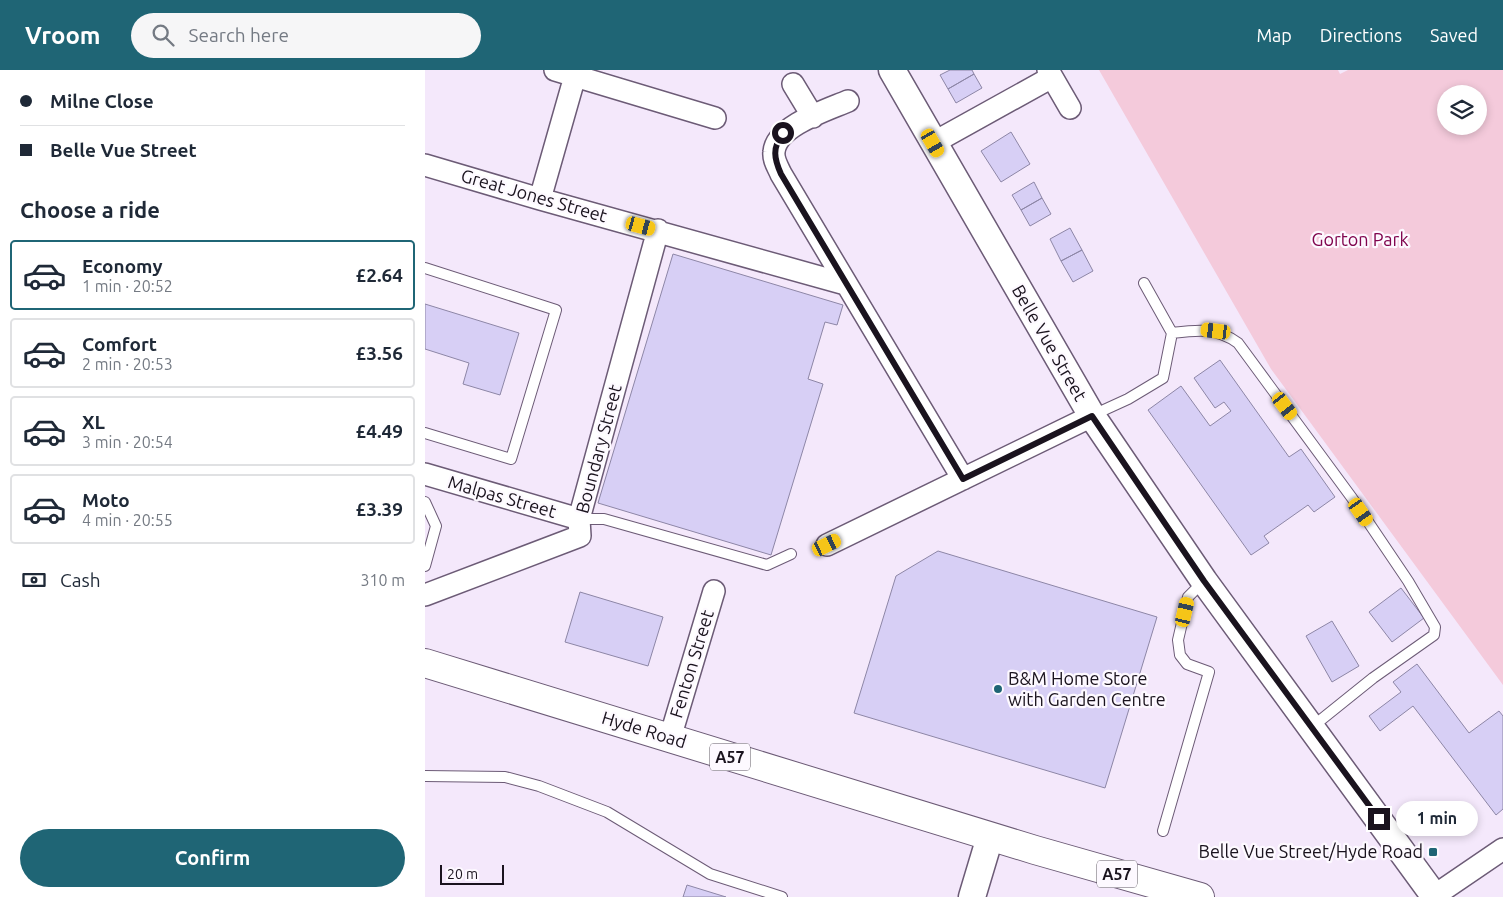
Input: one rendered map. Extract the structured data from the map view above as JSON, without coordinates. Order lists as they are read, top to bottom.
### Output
{
  "streets": {
    "highway": ["Hyde Road", "A57"],
    "street": [
      "Great Jones Street",
      "Belle Vue Street",
      "Boundary Street",
      "Malpas Street",
      "Fenton Street"
    ]
  },
  "crossings": [
    ["Great Jones Street", "Boundary Street"],
    ["Boundary Street", "Malpas Street"],
    ["Fenton Street", "Hyde Road"]
  ],
  "parks": ["Gorton Park"],
  "places": {
    "other": ["B&M Home Store with Garden Centre"],
    "transit": ["Belle Vue Street/Hyde Road"]
  },
  "scale_bar": "20 m",
  "page": {
    "header": "Vroom",
    "search": "Search here",
    "nav": ["Map", "Directions", "Saved"],
    "banner": ["Milne Close", "Belle Vue Street"],
    "heading": "Choose a ride",
    "list": [
      {
        "name": "Economy",
        "note": "1 min · 20:52",
        "value": "£2.64"
      },
      {
        "name": "Comfort",
        "note": "2 min · 20:53",
        "value": "£3.56"
      },
      {
        "name": "XL",
        "note": "3 min · 20:54",
        "value": "£4.49"
      },
      {
        "name": "Moto",
        "note": "4 min · 20:55",
        "value": "£3.39"
      }
    ],
    "pay": ["Cash", "310 m"],
    "bubble": "1 min",
    "buttons": "Confirm",
    "scale": "20 m"
  }
}
